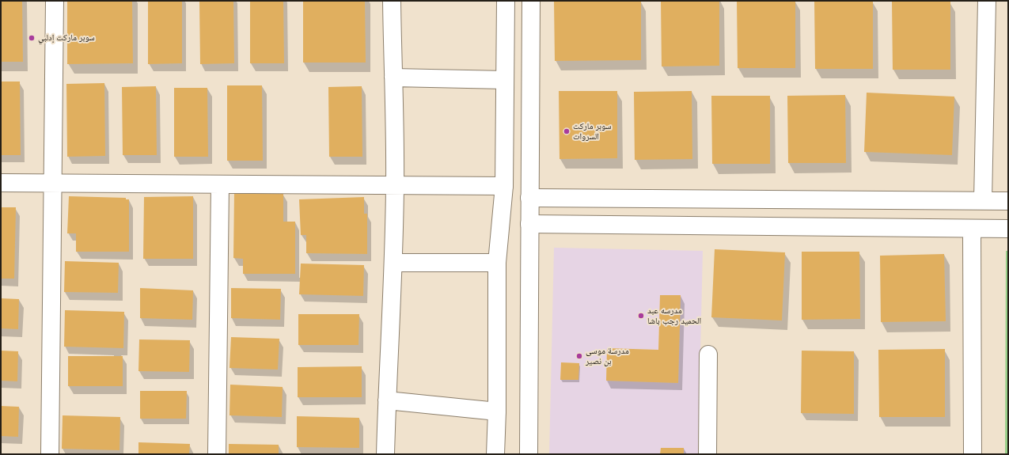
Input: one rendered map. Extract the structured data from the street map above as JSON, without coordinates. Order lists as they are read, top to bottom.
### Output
{
  "places": [
    "سوبر ماركت إدلبي",
    "سوبر ماركت السروات",
    "مدرسه عبد الحميد رجب باشا",
    "مدرسة موسى بن نصير"
  ]
}
